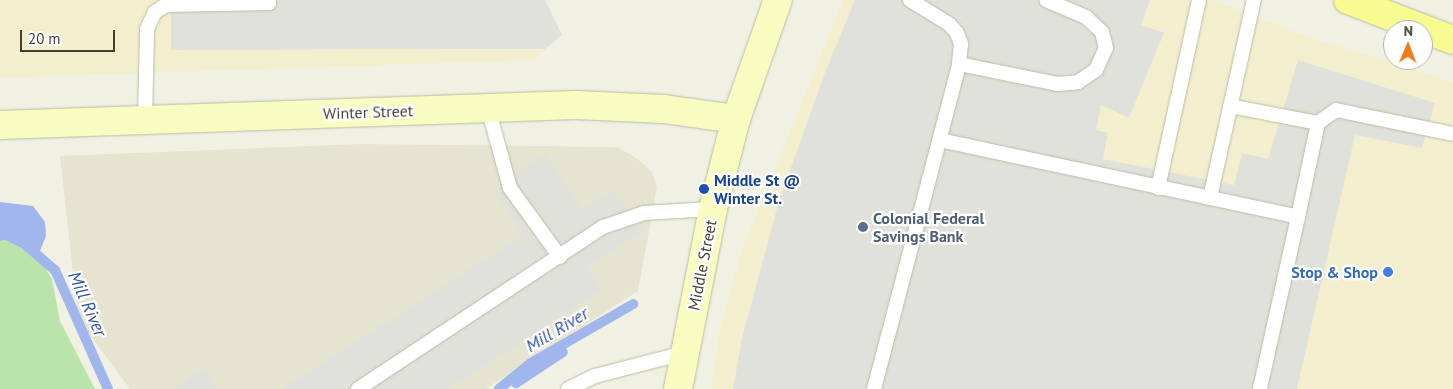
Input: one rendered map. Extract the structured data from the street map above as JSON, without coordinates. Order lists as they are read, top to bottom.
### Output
{
  "streets": {
    "main road": ["Winter Street", "Middle Street"]
  },
  "crossings": [
    ["Winter Street", "Middle Street"]
  ],
  "water": ["Mill River"],
  "places": ["Middle St @ Winter St.", "Colonial Federal Savings Bank", "Stop & Shop"],
  "scale_bar": "20 m",
  "north": "top"
}
